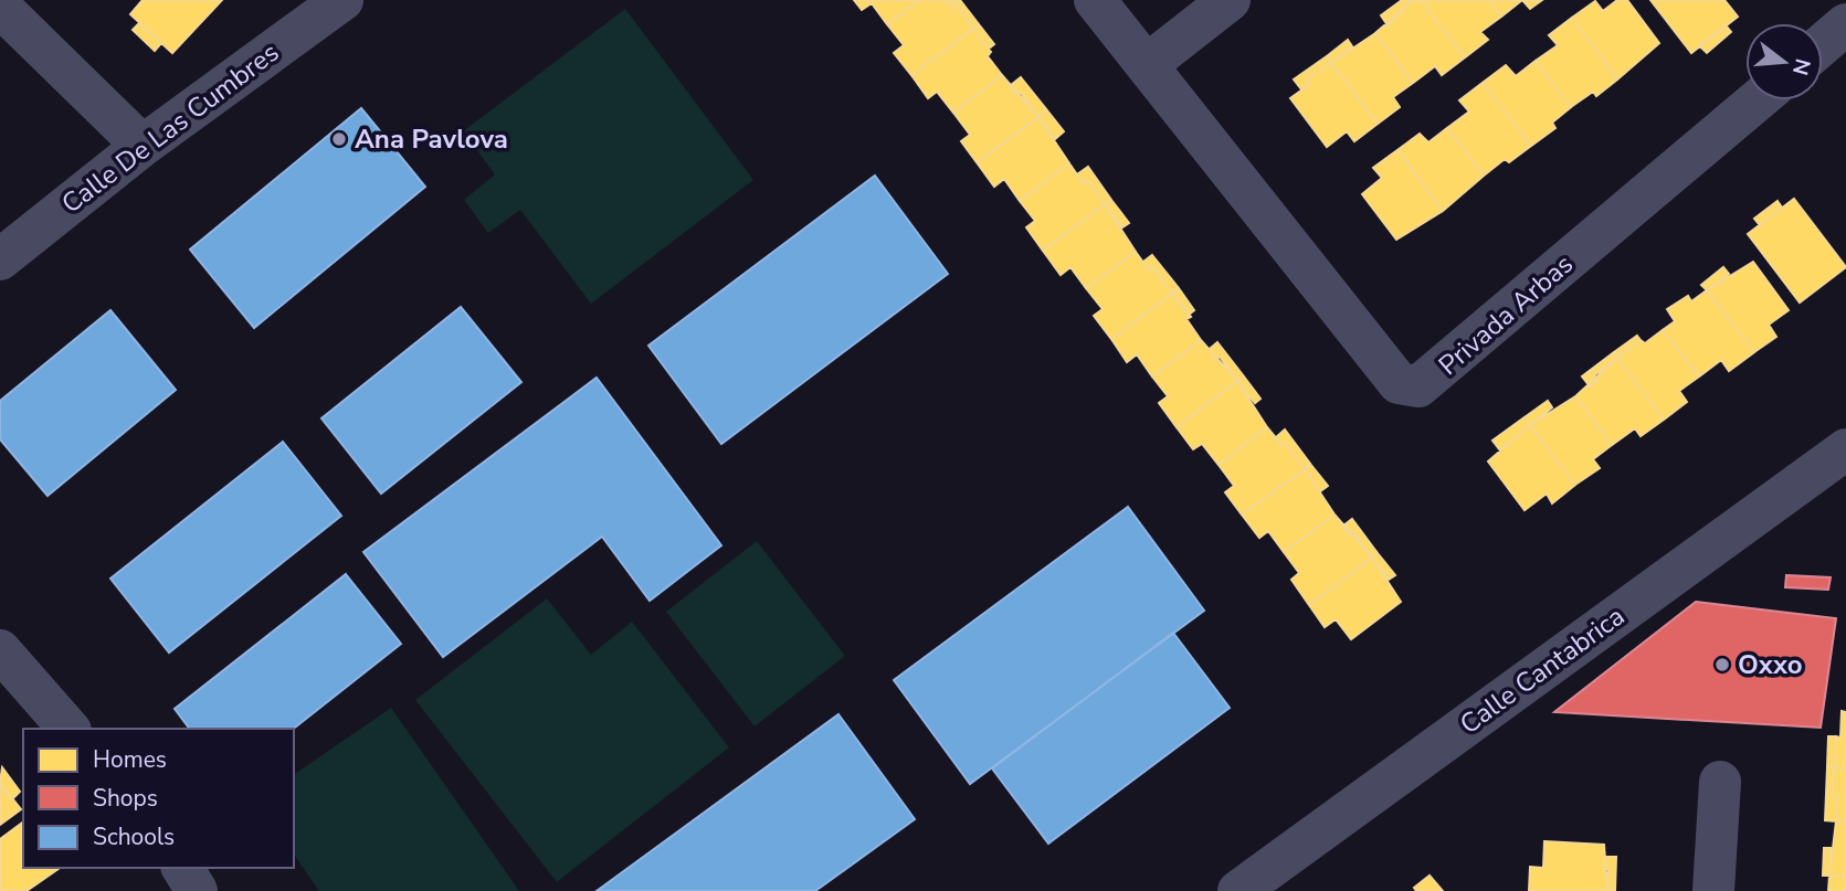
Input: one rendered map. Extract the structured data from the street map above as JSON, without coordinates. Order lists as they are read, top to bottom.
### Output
{
  "streets": {
    "street": ["Calle De Las Cumbres", "Privada Arbas", "Calle Cantabrica"]
  },
  "places": ["Ana Pavlova", "Oxxo"],
  "legend": ["Homes", "Shops", "Schools"],
  "north": "right"
}
